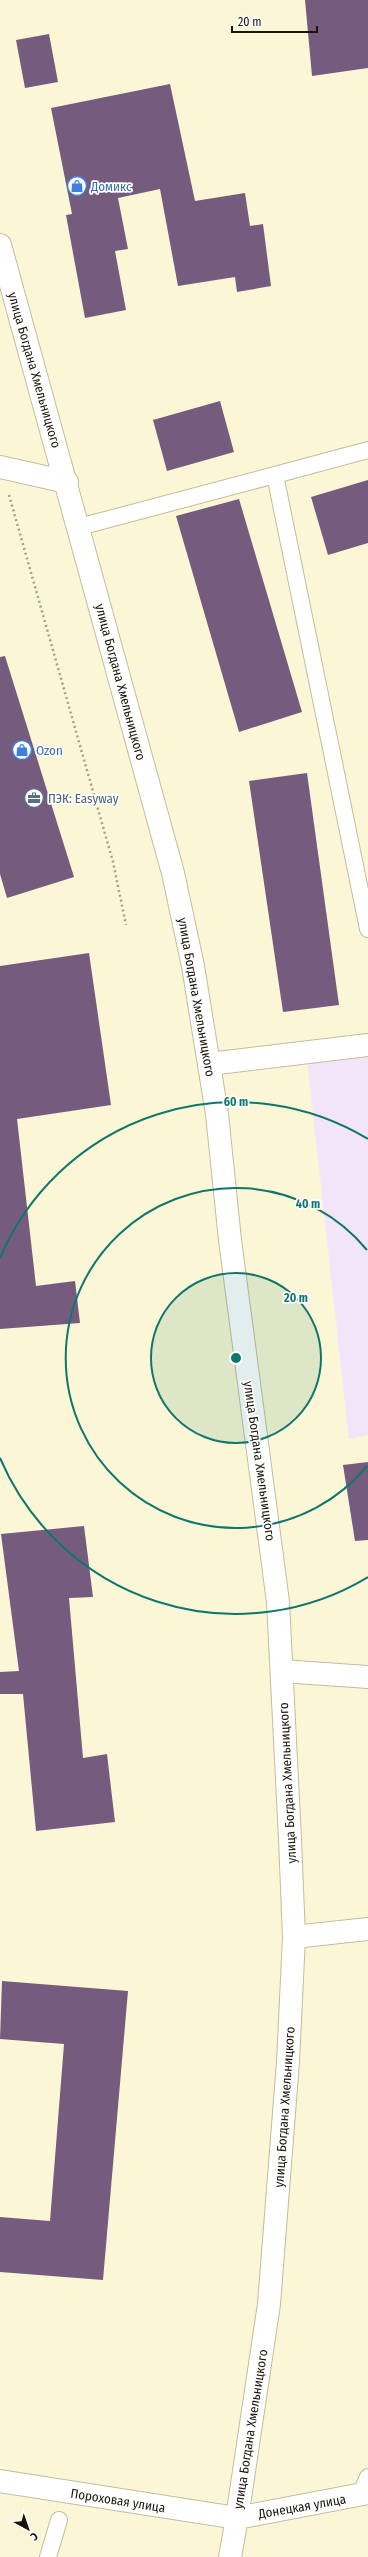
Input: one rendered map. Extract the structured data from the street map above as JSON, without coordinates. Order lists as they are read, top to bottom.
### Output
{
  "streets": {
    "main road": ["улица Богдана Хмельницкого", "Пороховая улица", "Донецкая улица"]
  },
  "crossings": [
    ["улица Богдана Хмельницкого", "Пороховая улица"],
    ["улица Богдана Хмельницкого", "Донецкая улица"],
    ["Пороховая улица", "Донецкая улица"]
  ],
  "places": {
    "shop": ["Домикс", "Ozon"],
    "office": ["ПЭК: Easyway"]
  },
  "scale_bar": "20 m",
  "north": "bottom right",
  "rings": ["60 m", "40 m", "20 m"]
}
